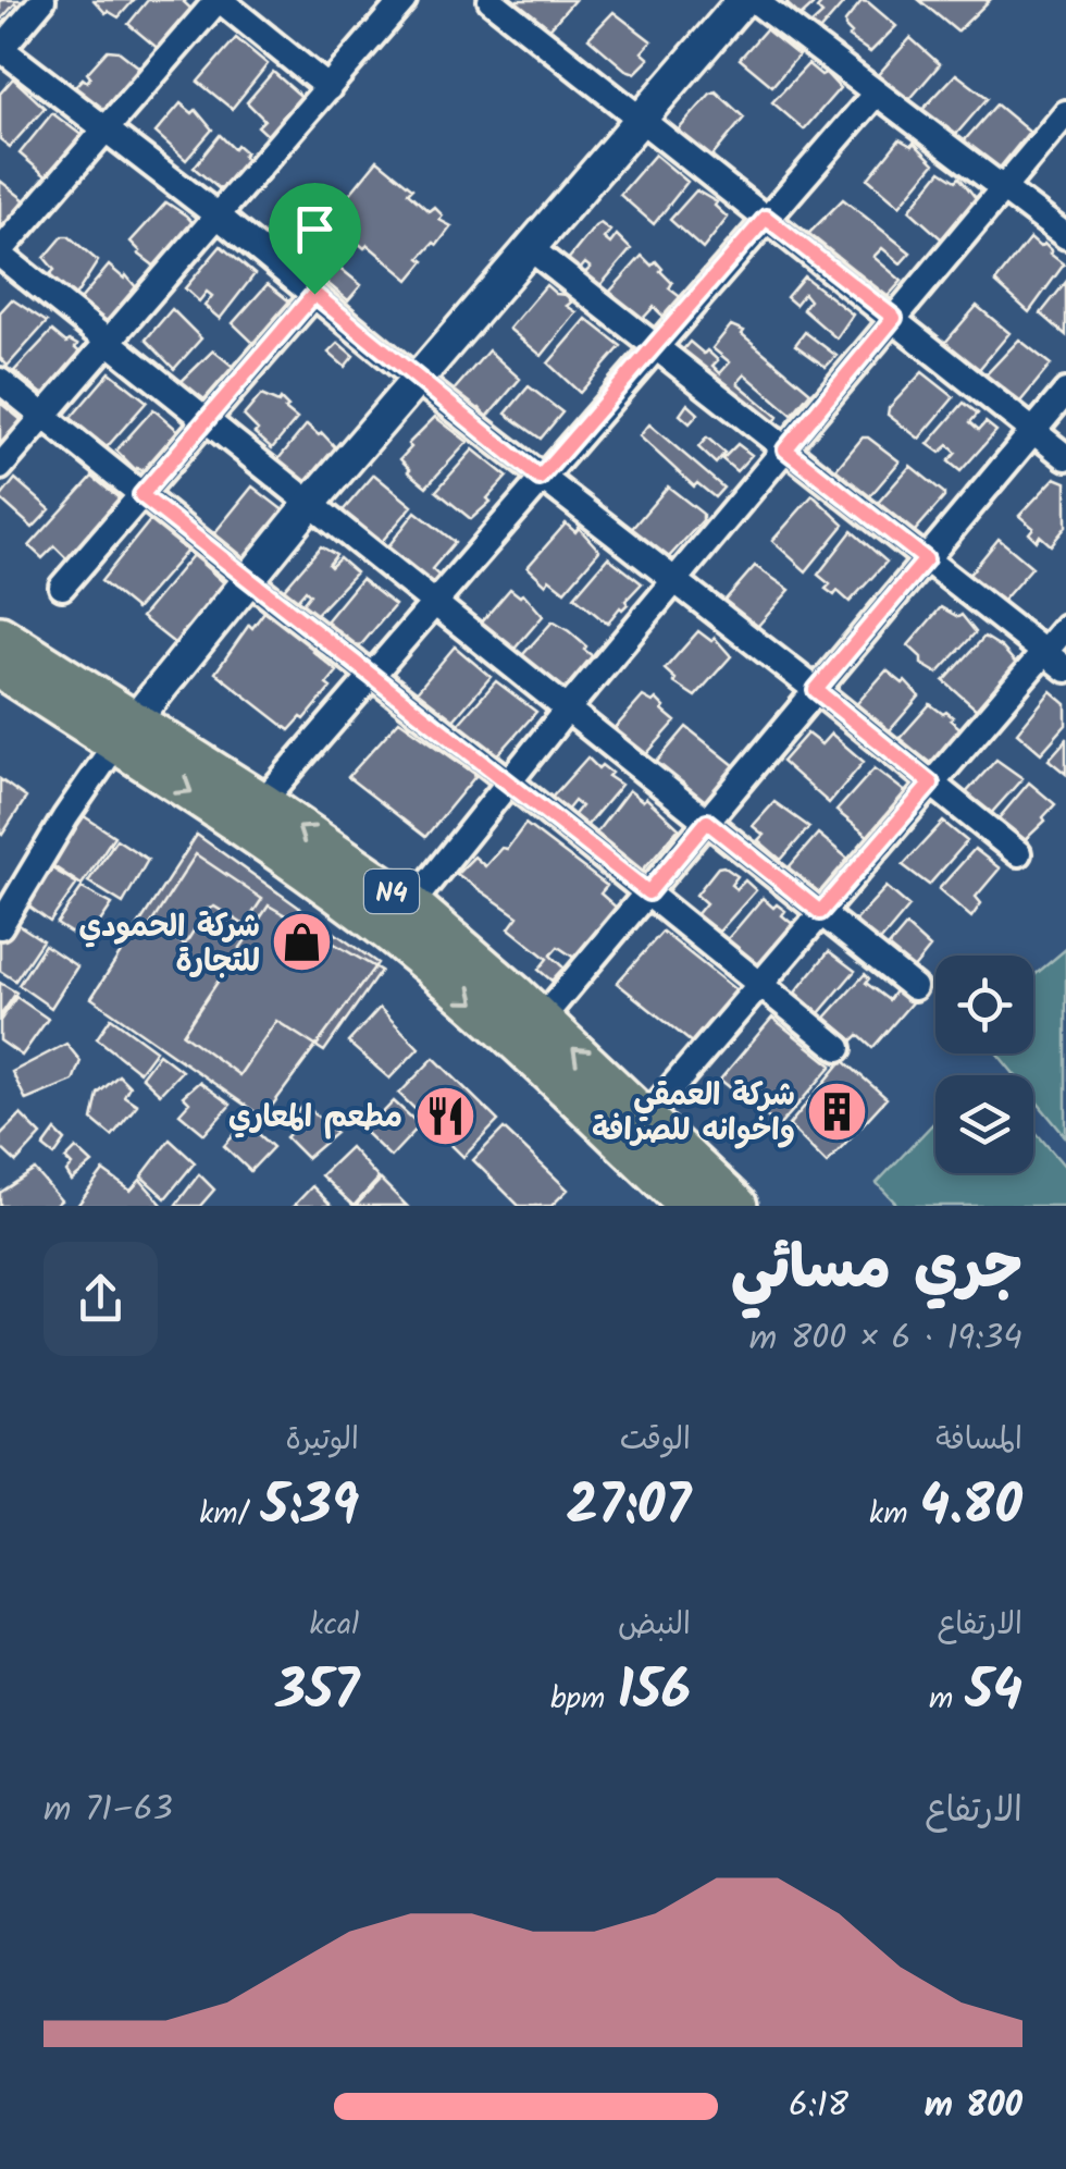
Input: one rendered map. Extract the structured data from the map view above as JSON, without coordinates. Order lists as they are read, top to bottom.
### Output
{
  "streets": {
    "highway": ["N4"]
  },
  "places": {
    "shop": ["شركة الحمودي للتجارة"],
    "building": ["شركة العمقي واخوانه للصرافة"],
    "restaurant": ["مطعم المعاري"]
  },
  "page": {
    "heading": ["جري مسائي", "19:34 · 6 × 800 m"],
    "stats": [
      ["المسافة", "4.80 km"],
      ["الوقت", "27:07"],
      ["الوتيرة", "5:39 /km"],
      ["الارتفاع", "54 m"],
      ["النبض", "156 bpm"],
      ["kcal", "357"]
    ],
    "chart": ["الارتفاع", "63–71 m"],
    "list": [
      {
        "name": "800 m",
        "note": "6:18"
      }
    ]
  }
}
